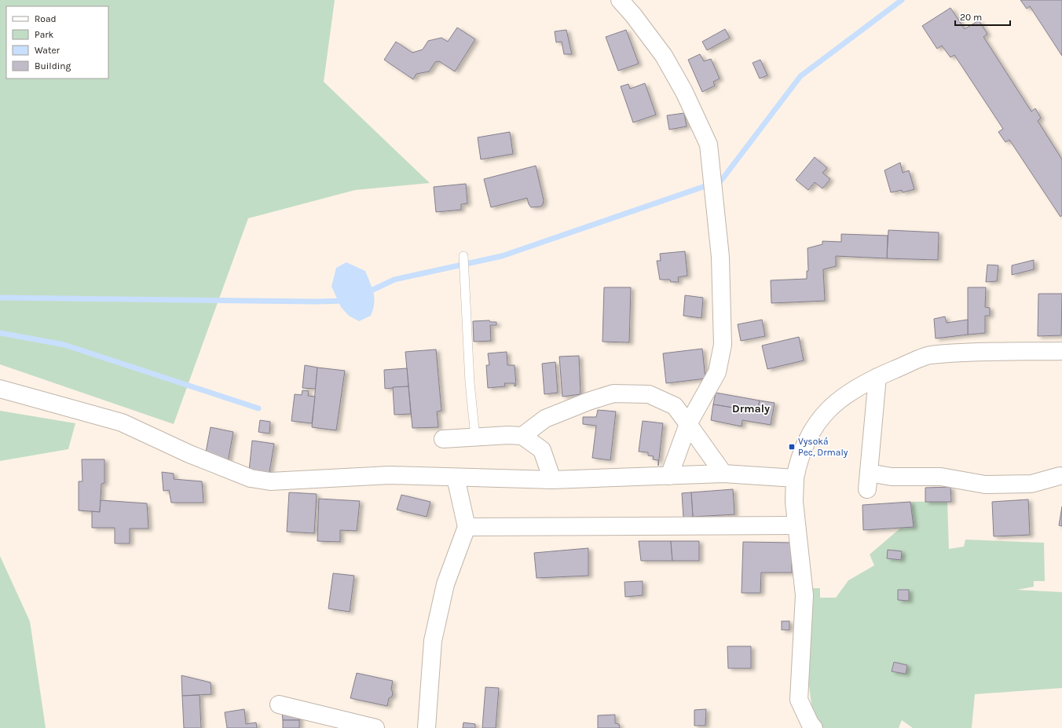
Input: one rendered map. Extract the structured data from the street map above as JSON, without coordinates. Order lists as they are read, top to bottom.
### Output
{
  "districts": ["Drmaly"],
  "places": {
    "transit": ["Vysoká Pec, Drmaly"]
  },
  "legend": [
    "Road",
    "Park",
    "Water",
    "Building"
  ],
  "scale_bar": "20 m"
}
